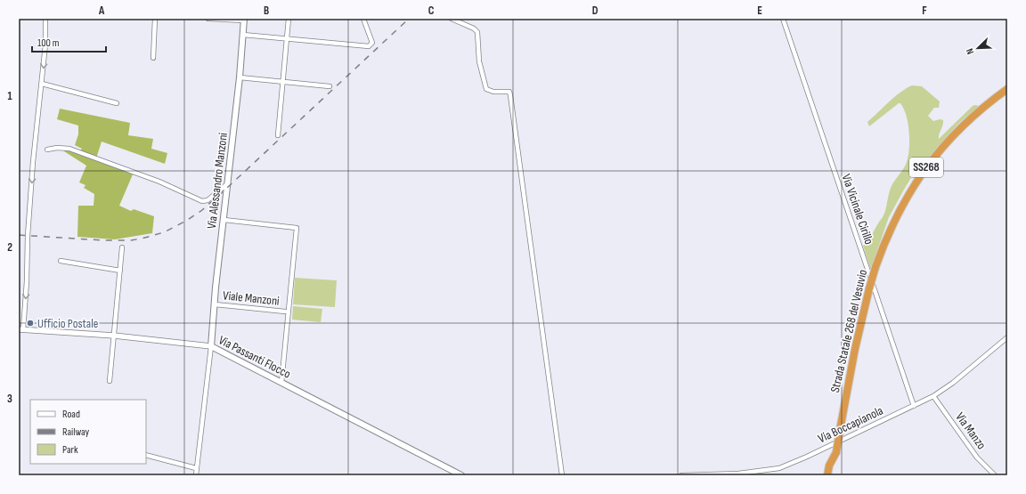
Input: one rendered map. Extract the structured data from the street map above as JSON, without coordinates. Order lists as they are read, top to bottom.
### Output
{
  "streets": {
    "highway": ["SS268", "Strada Statale 268 del Vesuvio"],
    "main road": ["Via Alessandro Manzoni", "Via Passanti Flocco"],
    "street": [
      "Via Vicinale Cirillo",
      "Viale Manzoni",
      "Via Boccapianola",
      "Via Manzo"
    ]
  },
  "crossings": [
    ["Via Alessandro Manzoni", "Viale Manzoni"],
    ["Via Alessandro Manzoni", "Via Passanti Flocco"],
    ["Via Vicinale Cirillo", "Via Boccapianola"],
    ["Via Boccapianola", "Via Manzo"]
  ],
  "places": ["Ufficio Postale"],
  "legend": ["Road", "Railway", "Park"],
  "scale_bar": "100 m",
  "north": "bottom left",
  "grid": {
    "columns": [
      "A",
      "B",
      "C",
      "D",
      "E",
      "F"
    ],
    "rows": ["1", "2", "3"]
  }
}
